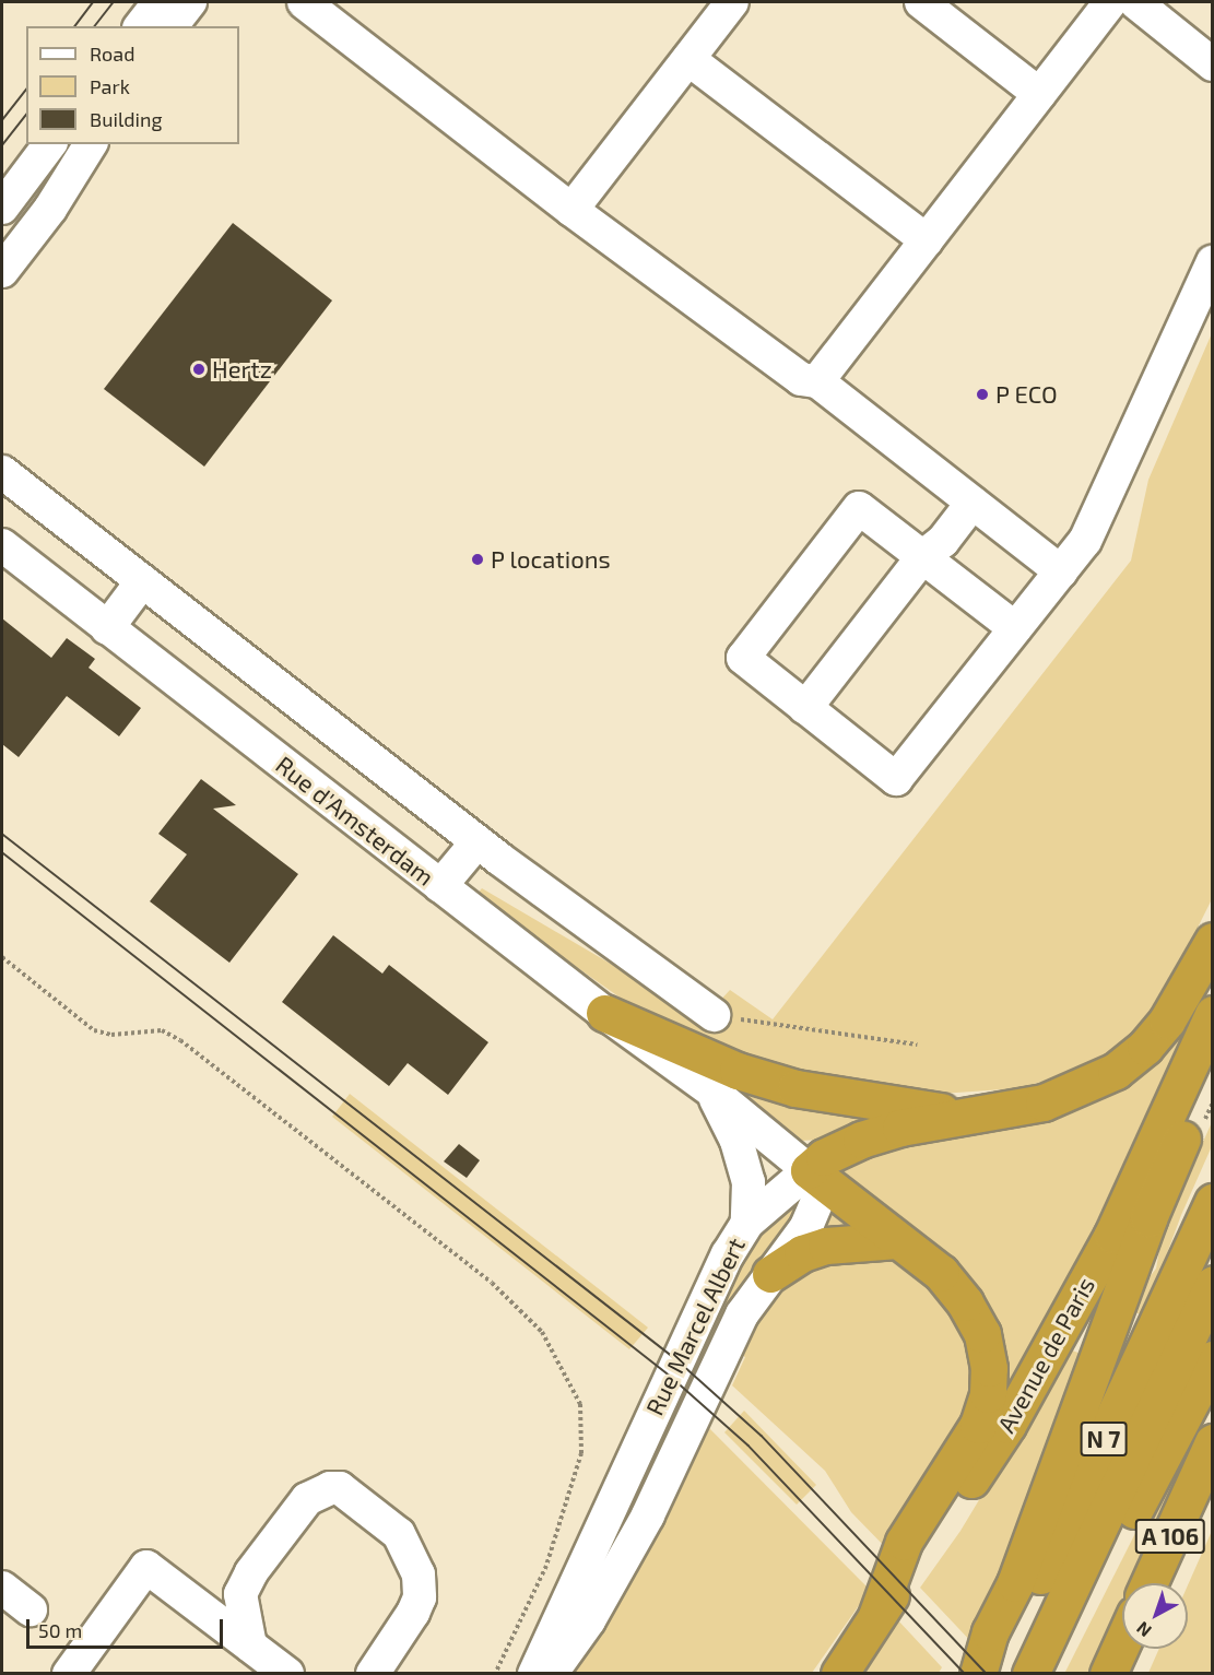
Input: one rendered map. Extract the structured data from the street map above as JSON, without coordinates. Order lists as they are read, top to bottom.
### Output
{
  "streets": {
    "highway": ["Avenue de Paris", "N 7", "A 106"],
    "street": ["Rue d'Amsterdam", "Rue Marcel Albert"]
  },
  "crossings": [
    ["Rue d'Amsterdam", "Rue Marcel Albert"]
  ],
  "places": ["Hertz", "P ECO", "P locations"],
  "legend": ["Road", "Park", "Building"],
  "scale_bar": "50 m",
  "north": "bottom left"
}
